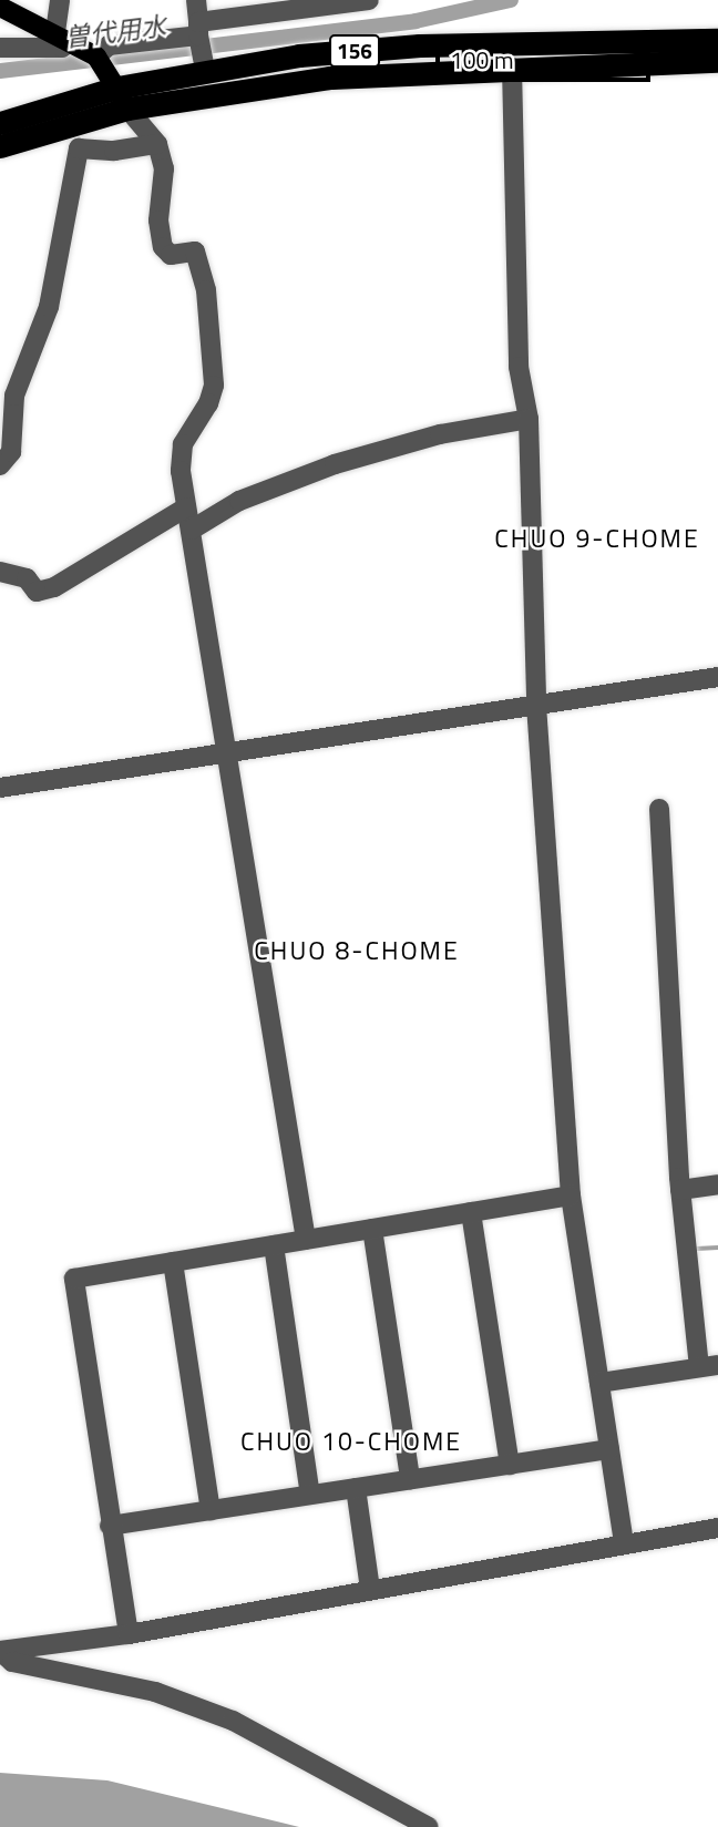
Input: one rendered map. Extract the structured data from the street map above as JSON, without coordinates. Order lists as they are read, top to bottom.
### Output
{
  "streets": {
    "highway": ["156"]
  },
  "districts": ["CHUO 9-CHOME", "CHUO 8-CHOME", "CHUO 10-CHOME"],
  "water": ["曽代用水"],
  "scale_bar": "100 m"
}
